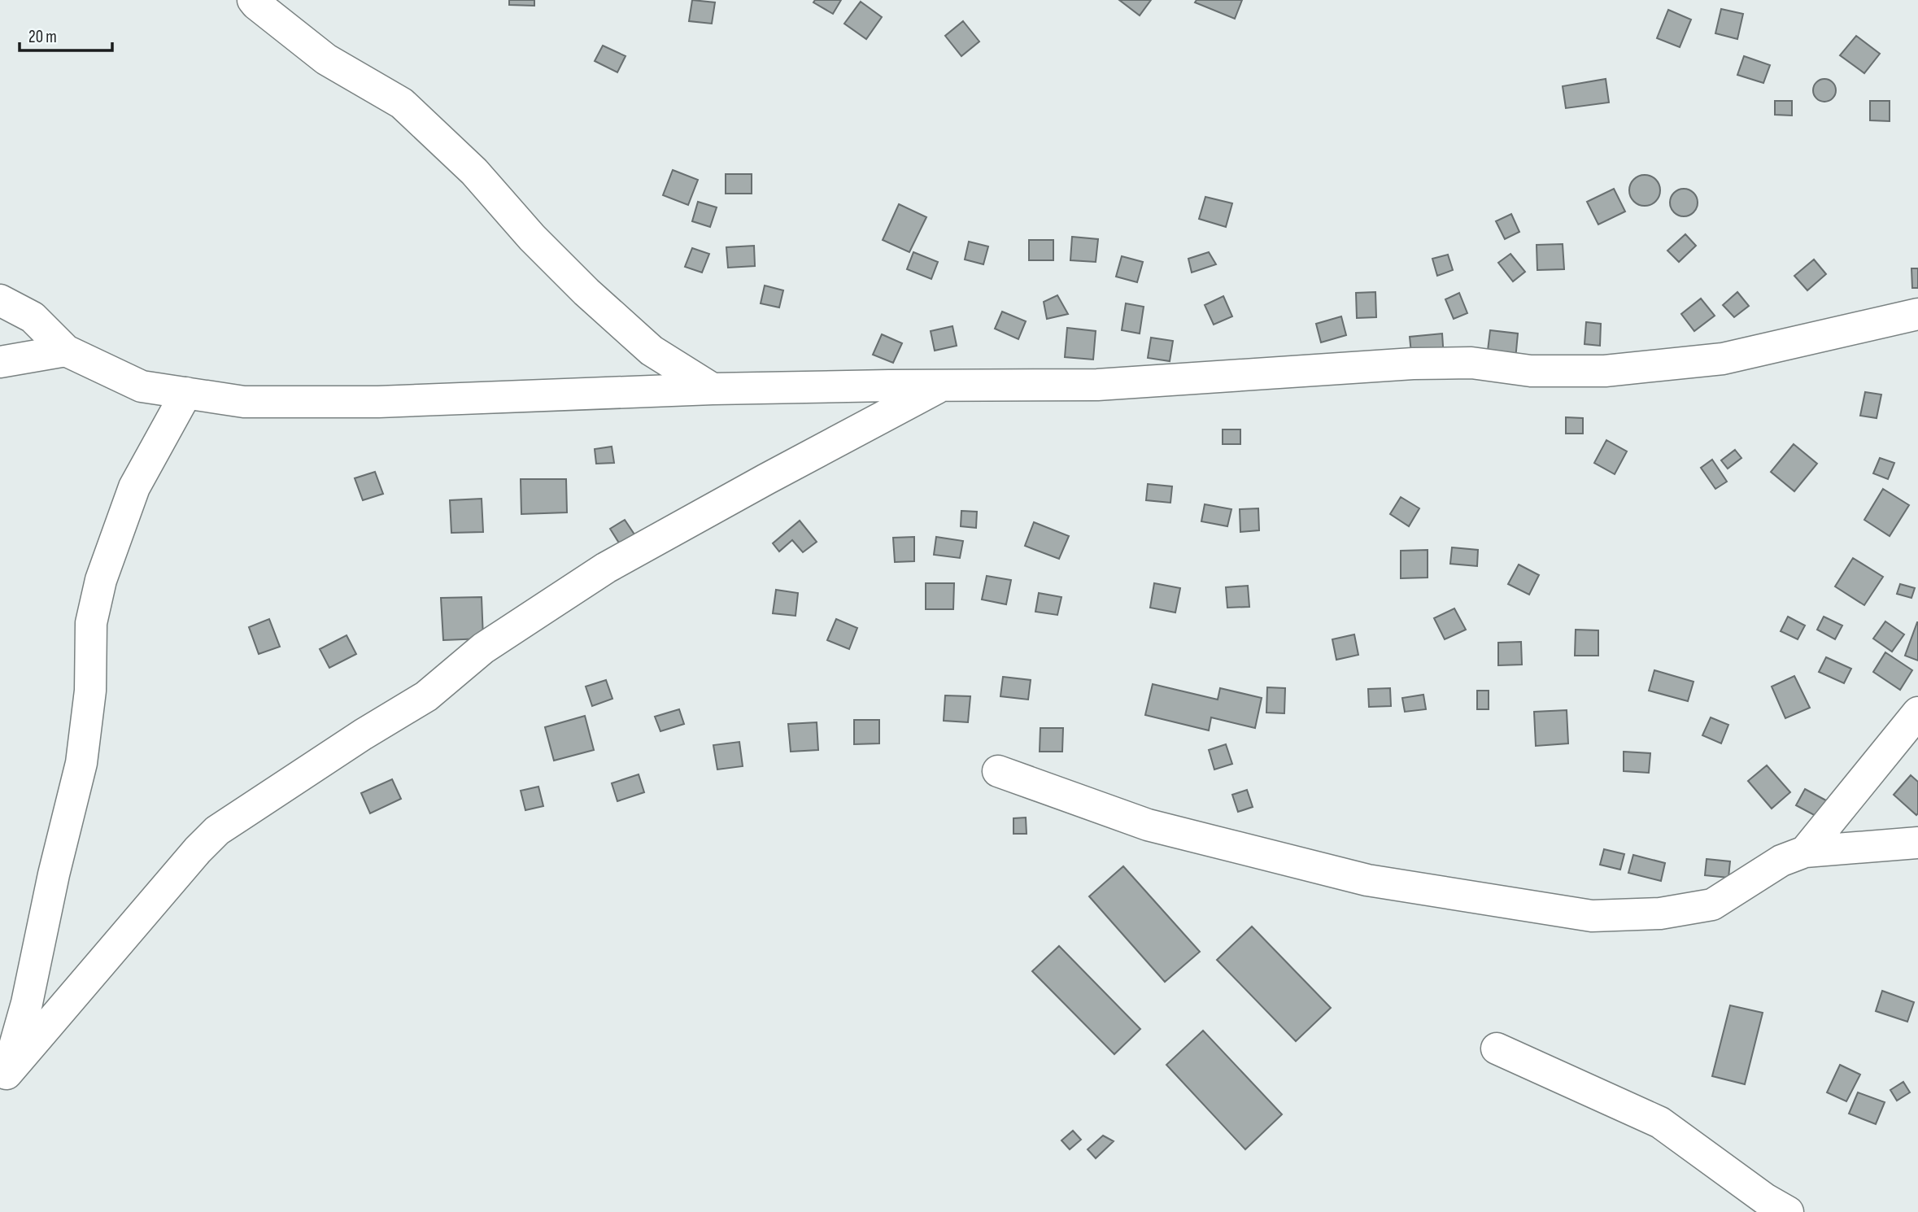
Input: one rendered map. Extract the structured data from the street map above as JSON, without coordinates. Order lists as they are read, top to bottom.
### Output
{
  "scale_bar": "20 m"
}
